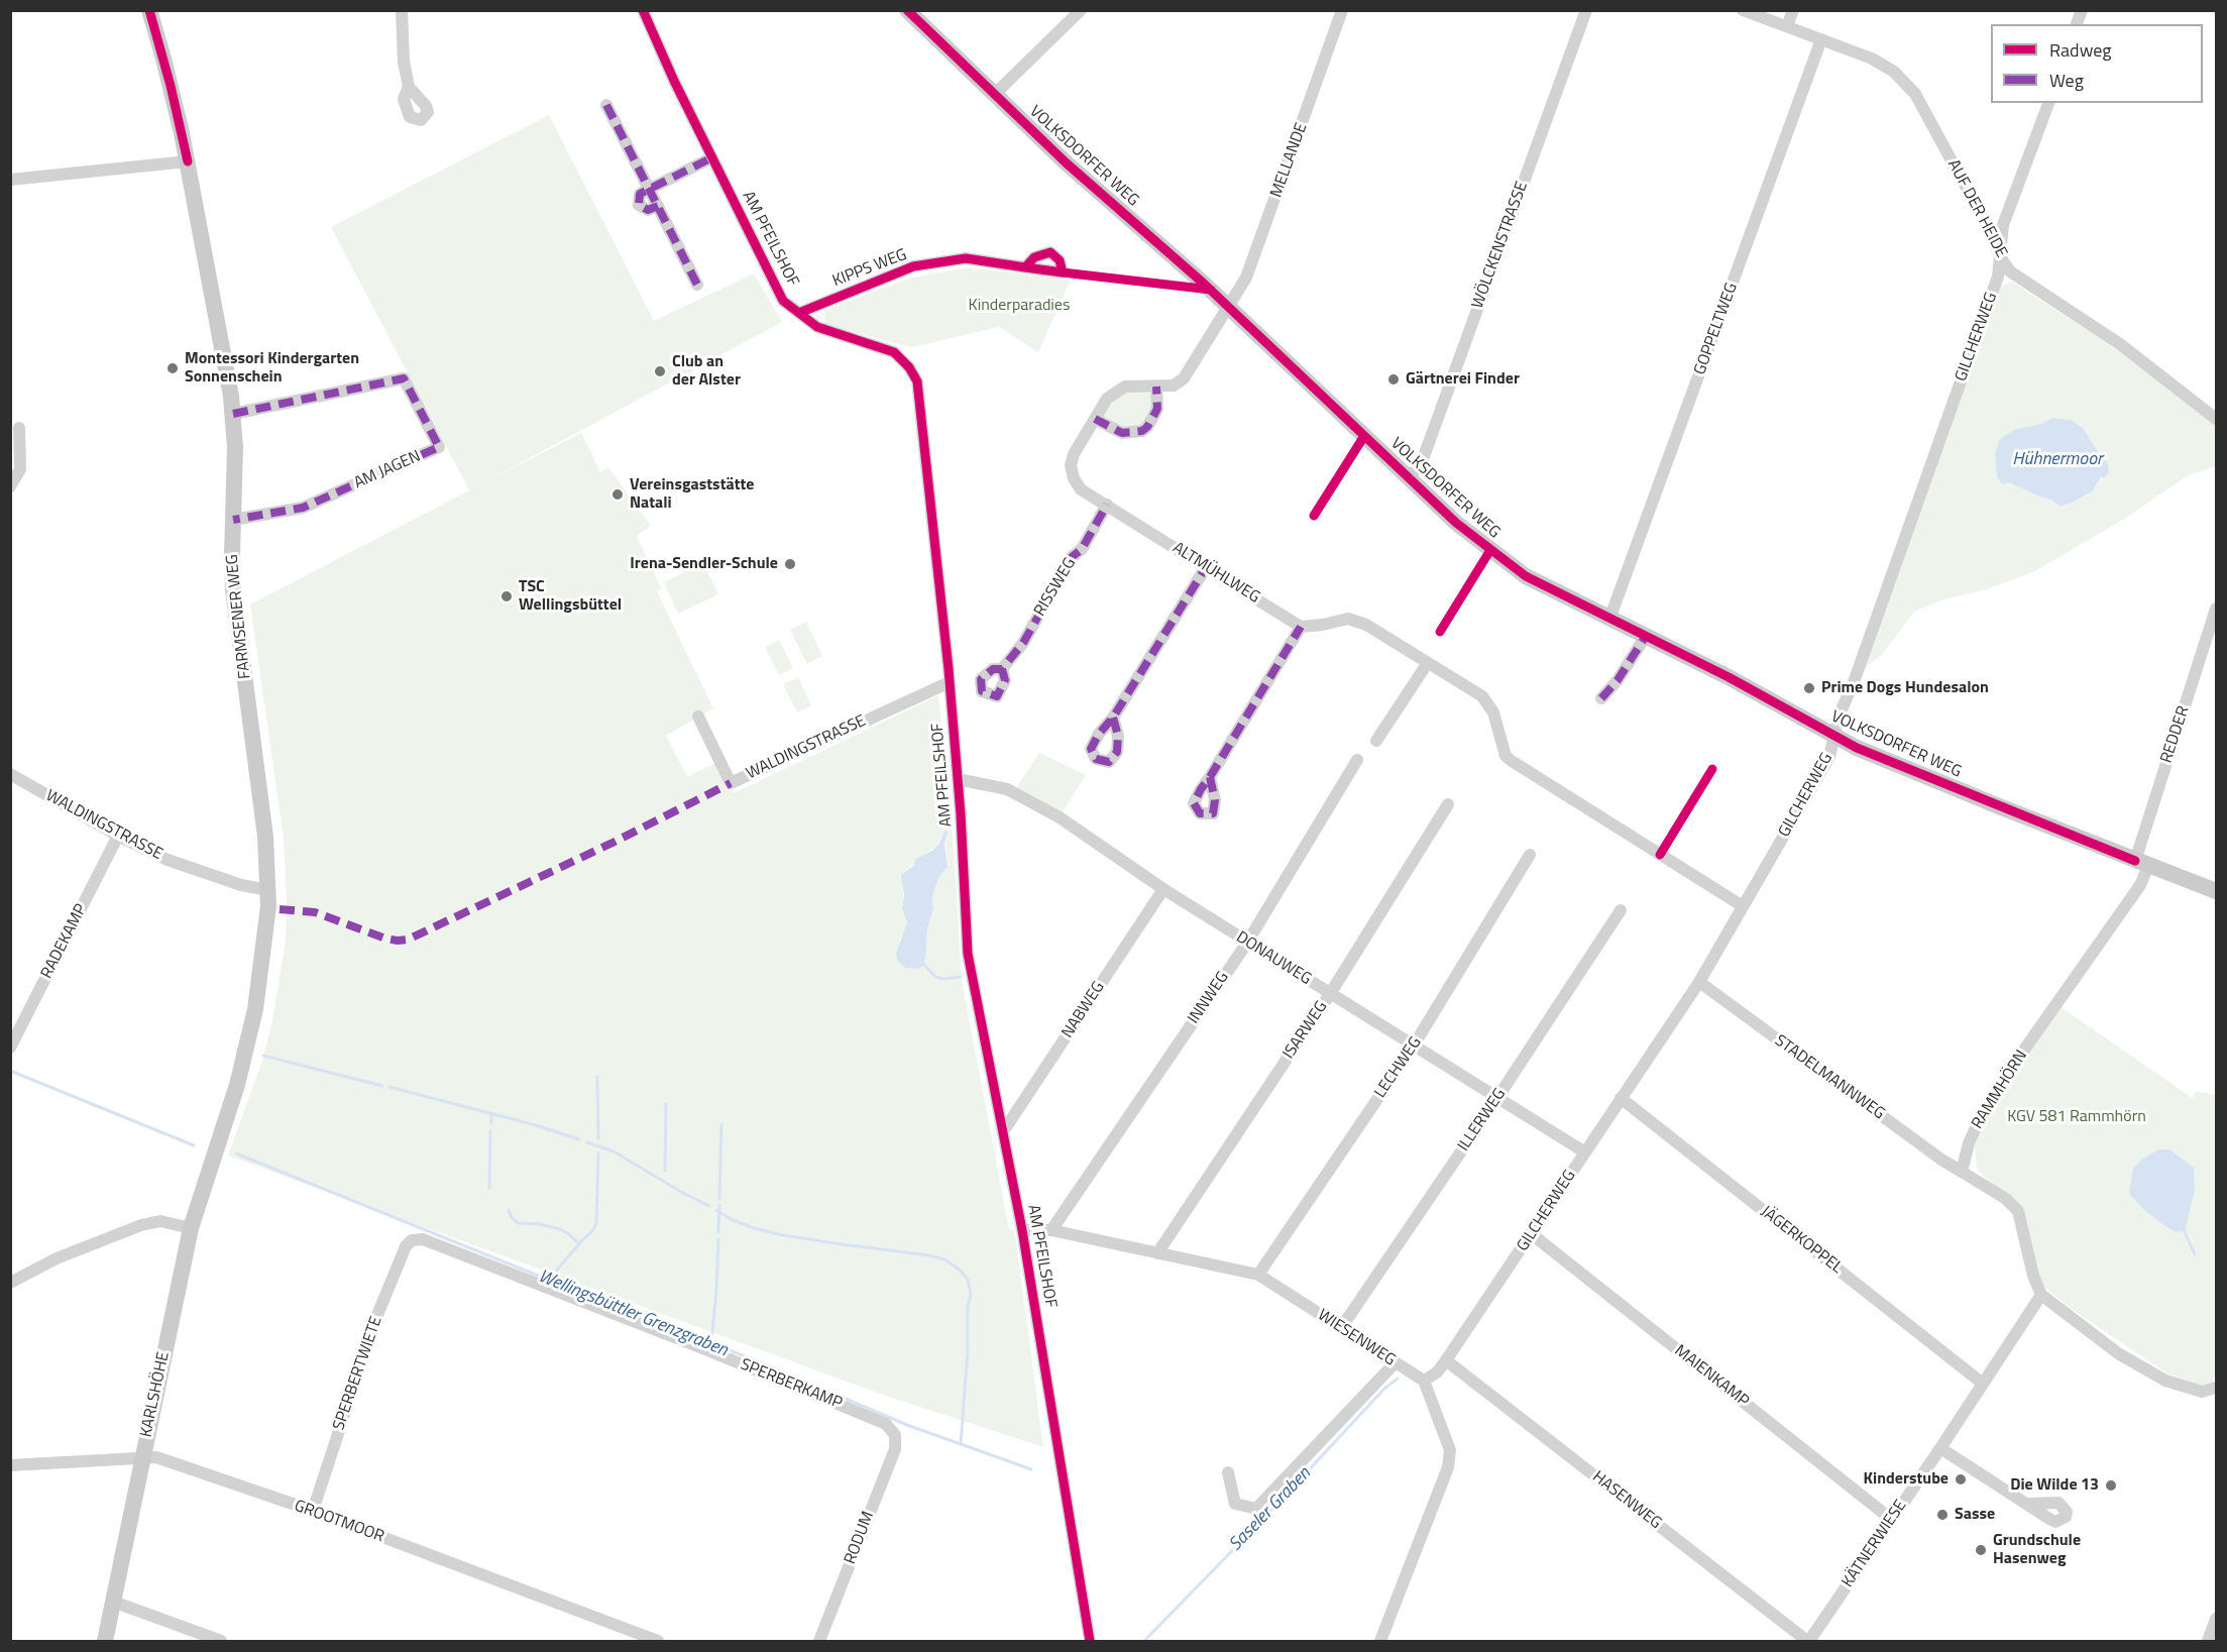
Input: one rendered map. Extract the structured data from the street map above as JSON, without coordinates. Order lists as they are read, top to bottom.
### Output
{
  "streets": {
    "main road": ["VOLKSDORFER WEG", "FARMSENER WEG", "KARLSHÖHE"],
    "street": [
      "MELLANDE",
      "AUF DER HEIDE",
      "AM PFEILSHOF",
      "WÖLCKENSTRASSE",
      "KIPPS WEG",
      "GOPPELTWEG",
      "GILCHERWEG",
      "AM JAGEN",
      "ALTMÜHLWEG",
      "RISSWEG",
      "REDDER",
      "WALDINGSTRASSE",
      "RADEKAMP",
      "DONAUWEG",
      "INNWEG",
      "NABWEG",
      "ISARWEG",
      "LECHWEG",
      "STADELMANNWEG",
      "RAMMHÖRN",
      "ILLERWEG",
      "JÄGERKOPPEL",
      "WIESENWEG",
      "SPERBERTWIETE",
      "MAIENKAMP",
      "SPERBERKAMP",
      "HASENWEG",
      "GROOTMOOR",
      "RODUM",
      "KÄTNERWIESE"
    ]
  },
  "crossings": [
    ["VOLKSDORFER WEG", "MELLANDE"],
    ["VOLKSDORFER WEG", "WÖLCKENSTRASSE"],
    ["VOLKSDORFER WEG", "GOPPELTWEG"],
    ["VOLKSDORFER WEG", "GILCHERWEG"],
    ["VOLKSDORFER WEG", "ALTMÜHLWEG"],
    ["VOLKSDORFER WEG", "REDDER"],
    ["VOLKSDORFER WEG", "RAMMHÖRN"],
    ["MELLANDE", "ALTMÜHLWEG"],
    ["AUF DER HEIDE", "GOPPELTWEG"],
    ["AUF DER HEIDE", "GILCHERWEG"],
    ["AM PFEILSHOF", "KIPPS WEG"],
    ["AM PFEILSHOF", "WALDINGSTRASSE"],
    ["AM PFEILSHOF", "DONAUWEG"],
    ["AM PFEILSHOF", "NABWEG"],
    ["AM PFEILSHOF", "WIESENWEG"],
    ["GILCHERWEG", "DONAUWEG"],
    ["GILCHERWEG", "STADELMANNWEG"],
    ["GILCHERWEG", "JÄGERKOPPEL"],
    ["GILCHERWEG", "WIESENWEG"],
    ["GILCHERWEG", "MAIENKAMP"],
    ["GILCHERWEG", "HASENWEG"],
    ["AM JAGEN", "FARMSENER WEG"],
    ["ALTMÜHLWEG", "RISSWEG"],
    ["FARMSENER WEG", "WALDINGSTRASSE"],
    ["FARMSENER WEG", "KARLSHÖHE"],
    ["REDDER", "RAMMHÖRN"],
    ["WALDINGSTRASSE", "RADEKAMP"],
    ["DONAUWEG", "INNWEG"],
    ["DONAUWEG", "NABWEG"],
    ["DONAUWEG", "ISARWEG"],
    ["DONAUWEG", "LECHWEG"],
    ["DONAUWEG", "ILLERWEG"],
    ["INNWEG", "WIESENWEG"],
    ["ISARWEG", "WIESENWEG"],
    ["LECHWEG", "WIESENWEG"],
    ["STADELMANNWEG", "RAMMHÖRN"],
    ["ILLERWEG", "WIESENWEG"],
    ["JÄGERKOPPEL", "KÄTNERWIESE"],
    ["SPERBERTWIETE", "SPERBERKAMP"],
    ["SPERBERTWIETE", "GROOTMOOR"],
    ["MAIENKAMP", "KÄTNERWIESE"],
    ["SPERBERKAMP", "RODUM"],
    ["KARLSHÖHE", "GROOTMOOR"],
    ["HASENWEG", "KÄTNERWIESE"]
  ],
  "water": ["Hühnermoor", "Wellingsbüttler Grenzgraben", "Saseler Graben"],
  "parks": ["Kinderparadies", "KGV 581 Rammhörn"],
  "places": [
    "Montessori Kindergarten Sonnenschein",
    "Club an der Alster",
    "Gärtnerei Finder",
    "Vereinsgaststätte Natali",
    "Irena-Sendler-Schule",
    "TSC Wellingsbüttel",
    "Prime Dogs Hundesalon",
    "Kinderstube",
    "Die Wilde 13",
    "Sasse",
    "Grundschule Hasenweg"
  ],
  "legend": ["Radweg", "Weg"]
}
